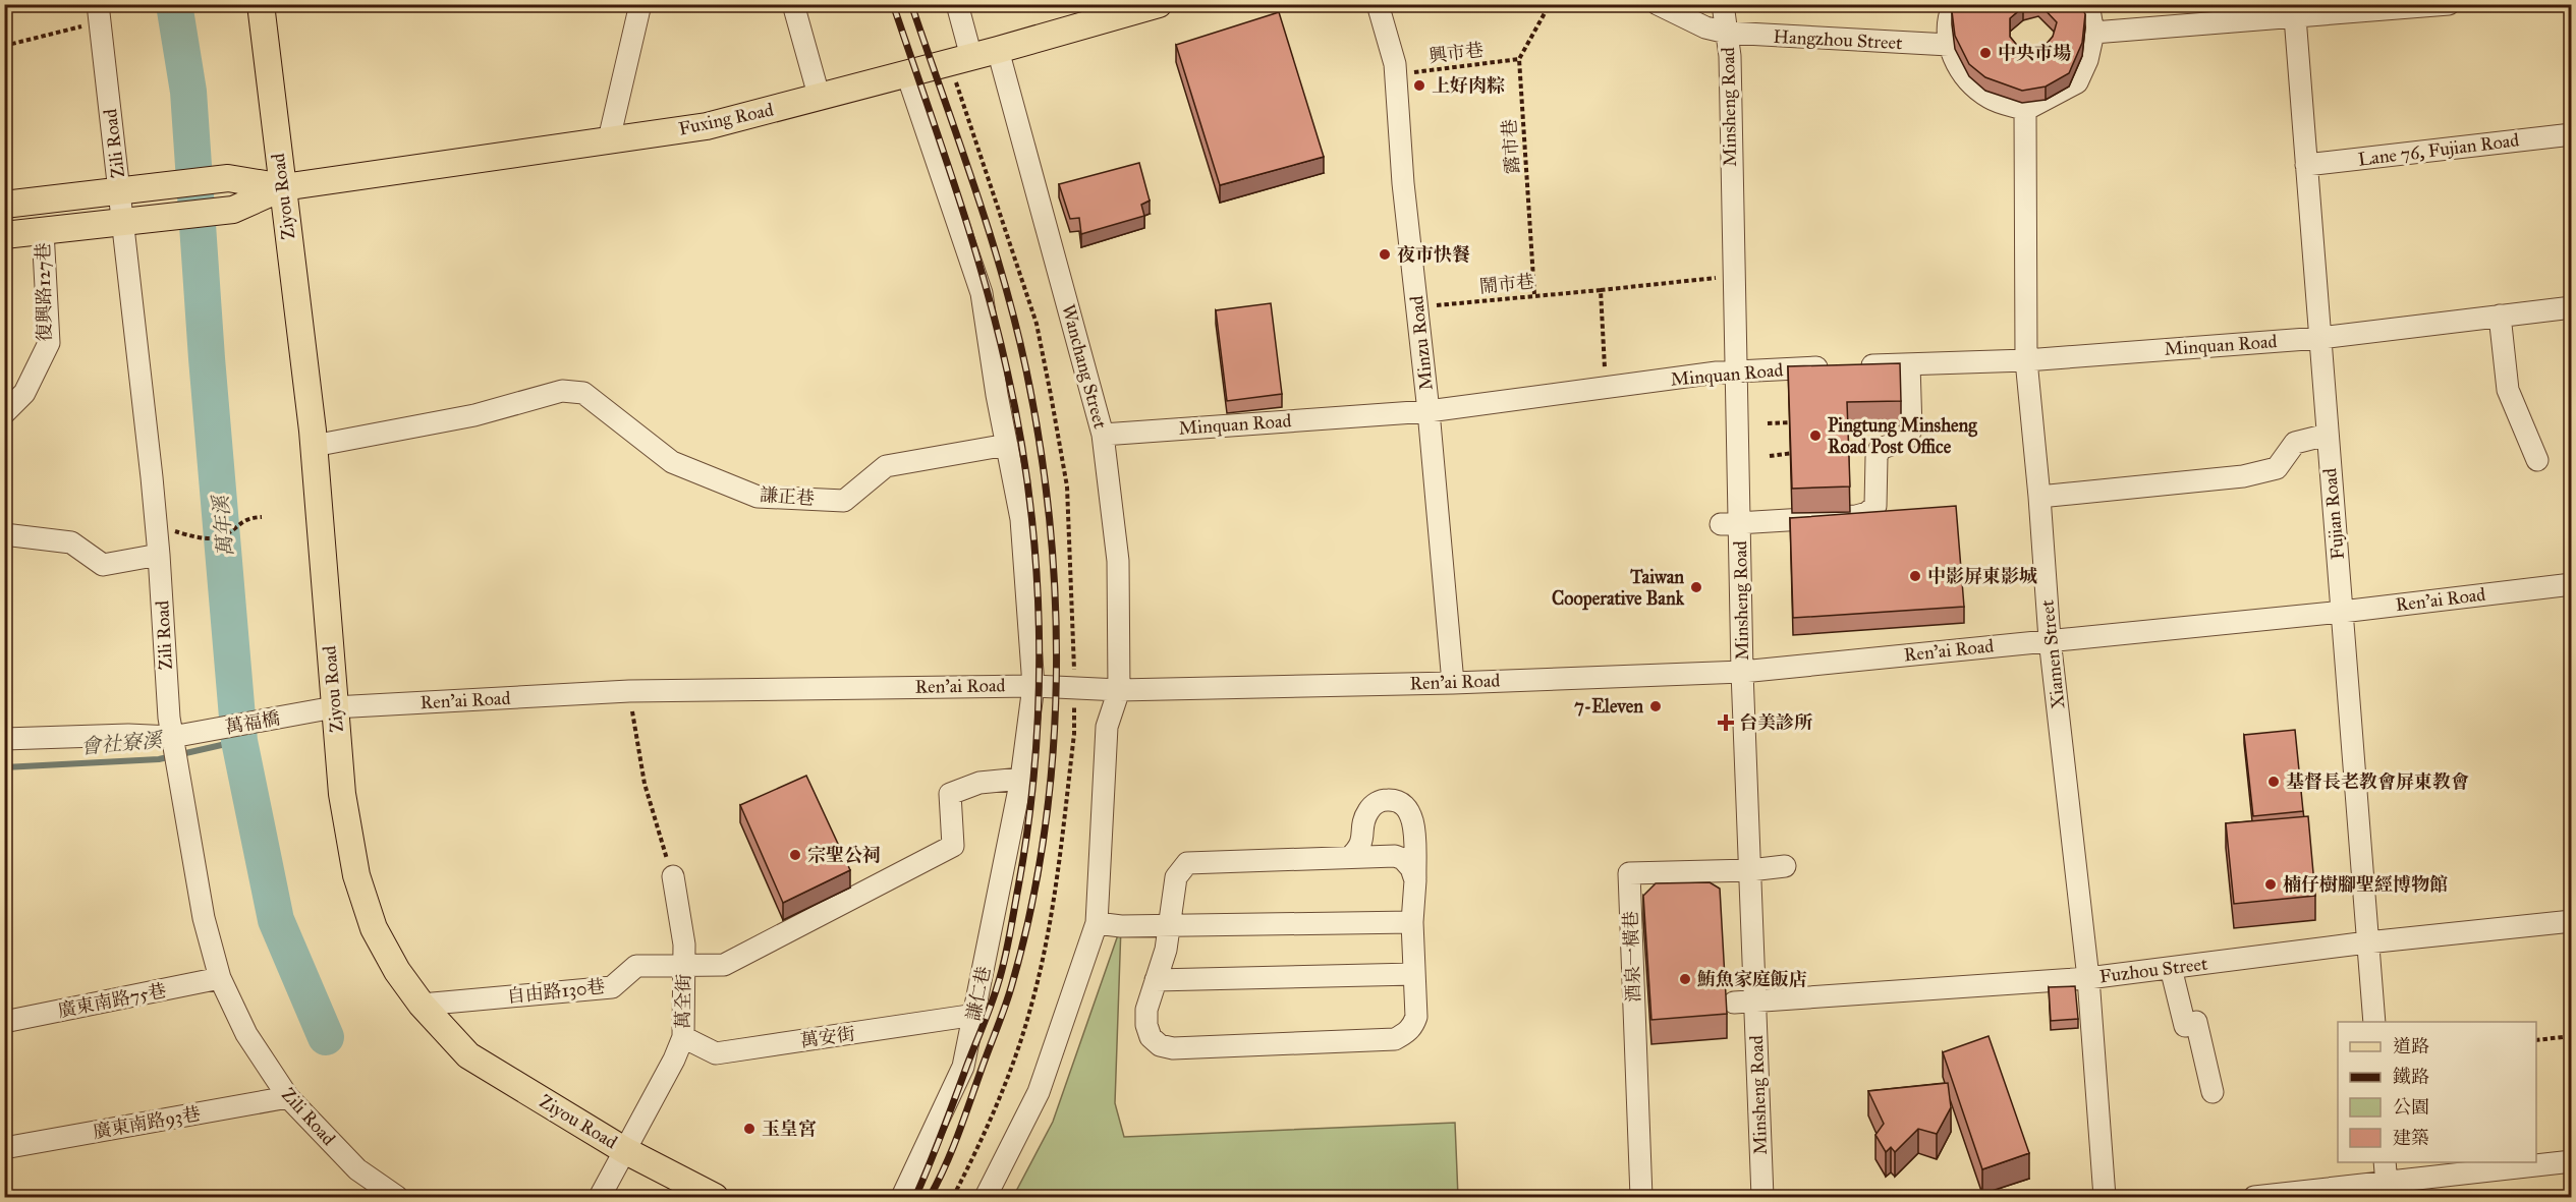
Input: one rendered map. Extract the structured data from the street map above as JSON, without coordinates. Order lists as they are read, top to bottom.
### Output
{
  "streets": {
    "main road": ["Fuxing Road", "Ziyou Road"],
    "street": [
      "Hangzhou Street",
      "Minsheng Road",
      "Zili Road",
      "Lane 76, Fujian Road",
      "復興路127巷",
      "Minzu Road",
      "Minquan Road",
      "Wanchang Street",
      "謙正巷",
      "Fujian Road",
      "Ren'ai Road",
      "Xiamen Street",
      "萬福橋",
      "酒泉一橫巷",
      "Fuzhou Street",
      "自由路130巷",
      "謙仁巷",
      "廣東南路75巷",
      "萬全街",
      "萬安街",
      "廣東南路93巷"
    ],
    "path": ["興市巷", "露市巷", "鬧市巷"]
  },
  "crossings": [
    ["Hangzhou Street", "Minsheng Road"],
    ["興市巷", "露市巷"],
    ["興市巷", "Minzu Road"],
    ["Minsheng Road", "鬧市巷"],
    ["Minsheng Road", "Minquan Road"],
    ["Minsheng Road", "Ren'ai Road"],
    ["Minsheng Road", "酒泉一橫巷"],
    ["Minsheng Road", "Fuzhou Street"],
    ["Fuxing Road", "Zili Road"],
    ["Fuxing Road", "Ziyou Road"],
    ["Fuxing Road", "Wanchang Street"],
    ["Zili Road", "萬福橋"],
    ["Zili Road", "廣東南路75巷"],
    ["Zili Road", "廣東南路93巷"],
    ["露市巷", "鬧市巷"],
    ["Lane 76, Fujian Road", "Fujian Road"],
    ["Ziyou Road", "謙正巷"],
    ["Ziyou Road", "Ren'ai Road"],
    ["Ziyou Road", "萬福橋"],
    ["Ziyou Road", "自由路130巷"],
    ["Ziyou Road", "萬全街"],
    ["鬧市巷", "Minzu Road"],
    ["Minzu Road", "Minquan Road"],
    ["Minzu Road", "Ren'ai Road"],
    ["Minquan Road", "Wanchang Street"],
    ["Minquan Road", "Fujian Road"],
    ["Minquan Road", "Xiamen Street"],
    ["Wanchang Street", "Ren'ai Road"],
    ["Fujian Road", "Ren'ai Road"],
    ["Fujian Road", "Fuzhou Street"],
    ["Ren'ai Road", "Xiamen Street"],
    ["Ren'ai Road", "萬福橋"],
    ["Ren'ai Road", "謙仁巷"],
    ["Xiamen Street", "Fuzhou Street"],
    ["自由路130巷", "萬全街"],
    ["謙仁巷", "萬安街"],
    ["萬全街", "萬安街"]
  ],
  "water": ["萬年溪", "會社寮溪"],
  "places": {
    "other": [
      "中央市場",
      "上好肉粽",
      "夜市快餐",
      "Pingtung Minsheng Road Post Office",
      "中影屏東影城",
      "Taiwan Cooperative Bank",
      "7-Eleven",
      "基督長老教會屏東教會",
      "宗聖公祠",
      "楠仔樹腳聖經博物館",
      "鮪魚家庭飯店",
      "玉皇宮"
    ],
    "health": ["台美診所"]
  },
  "legend": [
    "道路",
    "鐵路",
    "公園",
    "建築"
  ]
}
